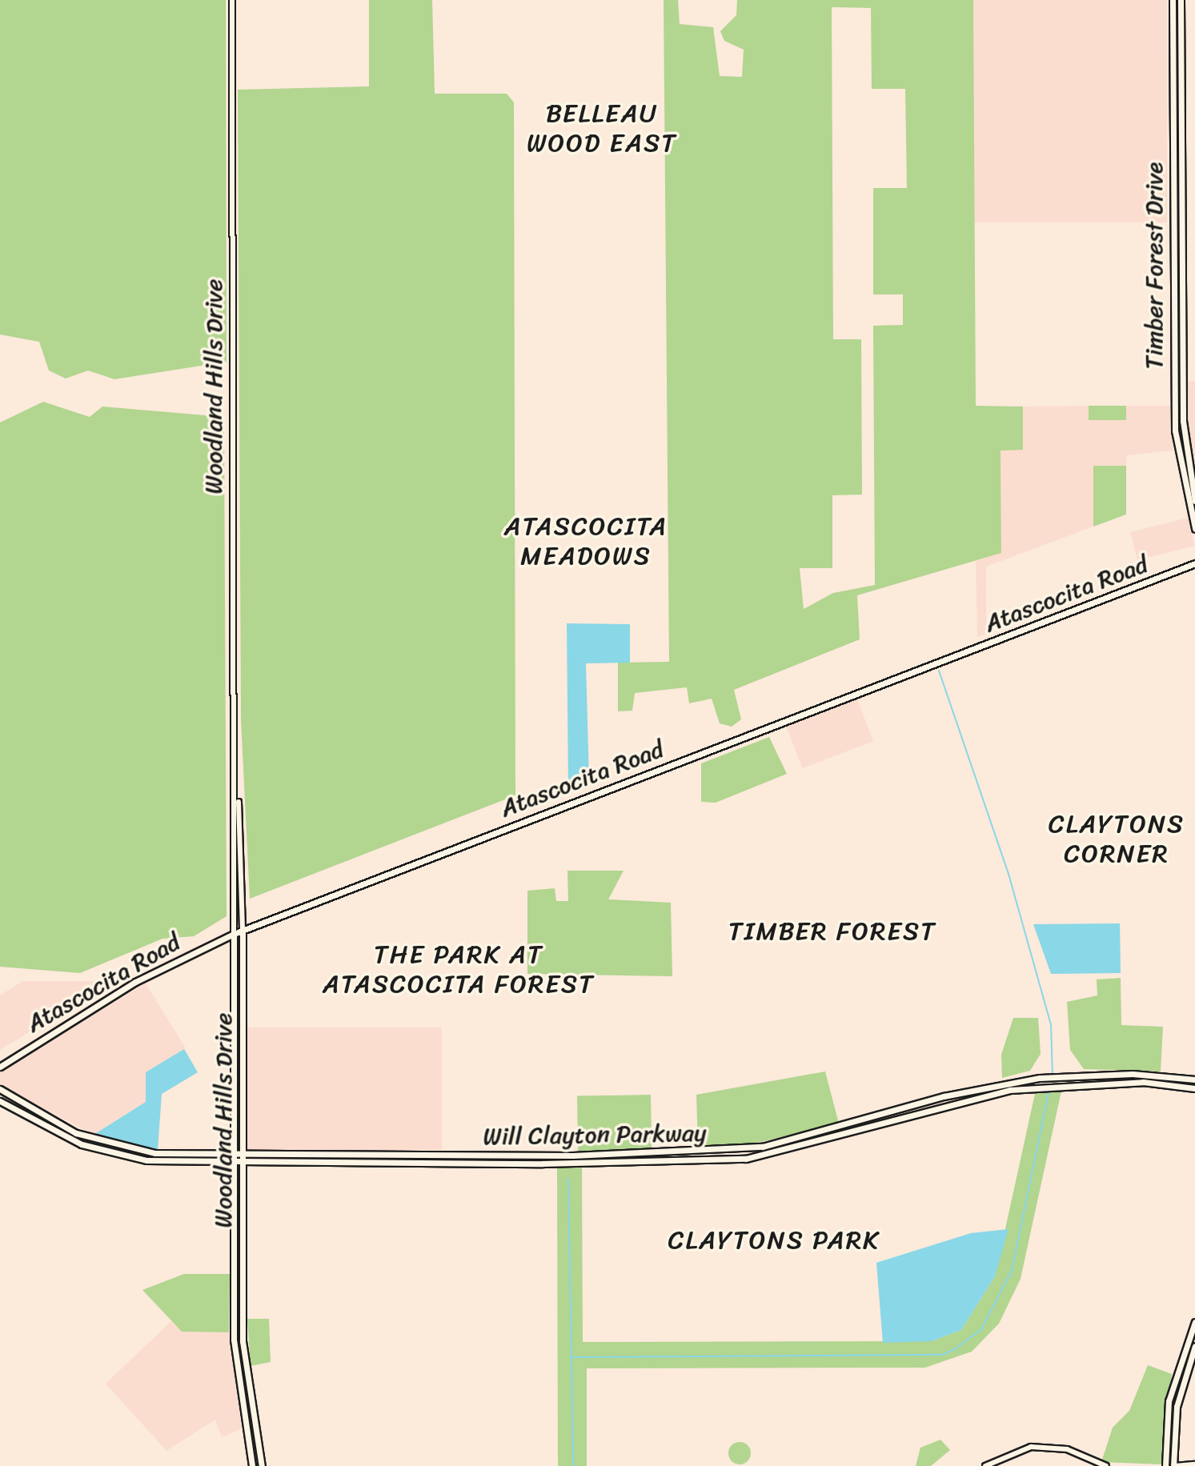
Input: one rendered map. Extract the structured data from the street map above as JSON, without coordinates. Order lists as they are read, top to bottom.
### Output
{
  "streets": {
    "main road": [
      "Timber Forest Drive",
      "Woodland Hills Drive",
      "Atascocita Road",
      "Will Clayton Parkway"
    ]
  },
  "crossings": [
    ["Woodland Hills Drive", "Atascocita Road"],
    ["Woodland Hills Drive", "Will Clayton Parkway"]
  ],
  "districts": [
    "BELLEAU WOOD EAST",
    "ATASCOCITA MEADOWS",
    "CLAYTONS CORNER",
    "TIMBER FOREST",
    "THE PARK AT ATASCOCITA FOREST",
    "CLAYTONS PARK"
  ]
}
